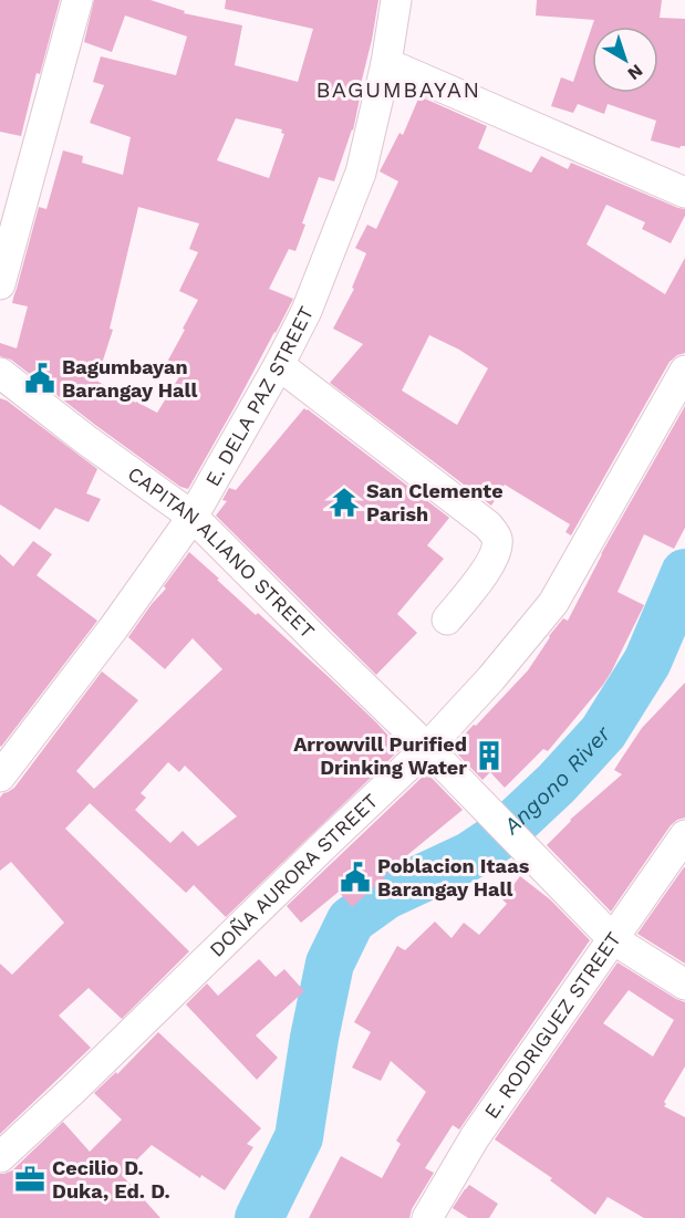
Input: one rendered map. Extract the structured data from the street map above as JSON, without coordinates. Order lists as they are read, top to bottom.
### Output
{
  "streets": {
    "street": [
      "E. DELA PAZ STREET",
      "CAPITAN ALIANO STREET",
      "DOÑA AURORA STREET",
      "E. RODRIGUEZ STREET"
    ]
  },
  "crossings": [
    ["E. DELA PAZ STREET", "CAPITAN ALIANO STREET"],
    ["CAPITAN ALIANO STREET", "DOÑA AURORA STREET"],
    ["CAPITAN ALIANO STREET", "E. RODRIGUEZ STREET"]
  ],
  "districts": ["BAGUMBAYAN"],
  "water": ["Angono River"],
  "places": {
    "public building": ["Bagumbayan Barangay Hall", "Poblacion Itaas Barangay Hall"],
    "temple": ["San Clemente Parish"],
    "building": ["Arrowvill Purified Drinking Water"],
    "office": ["Cecilio D. Duka, Ed. D."]
  },
  "north": "bottom right"
}
